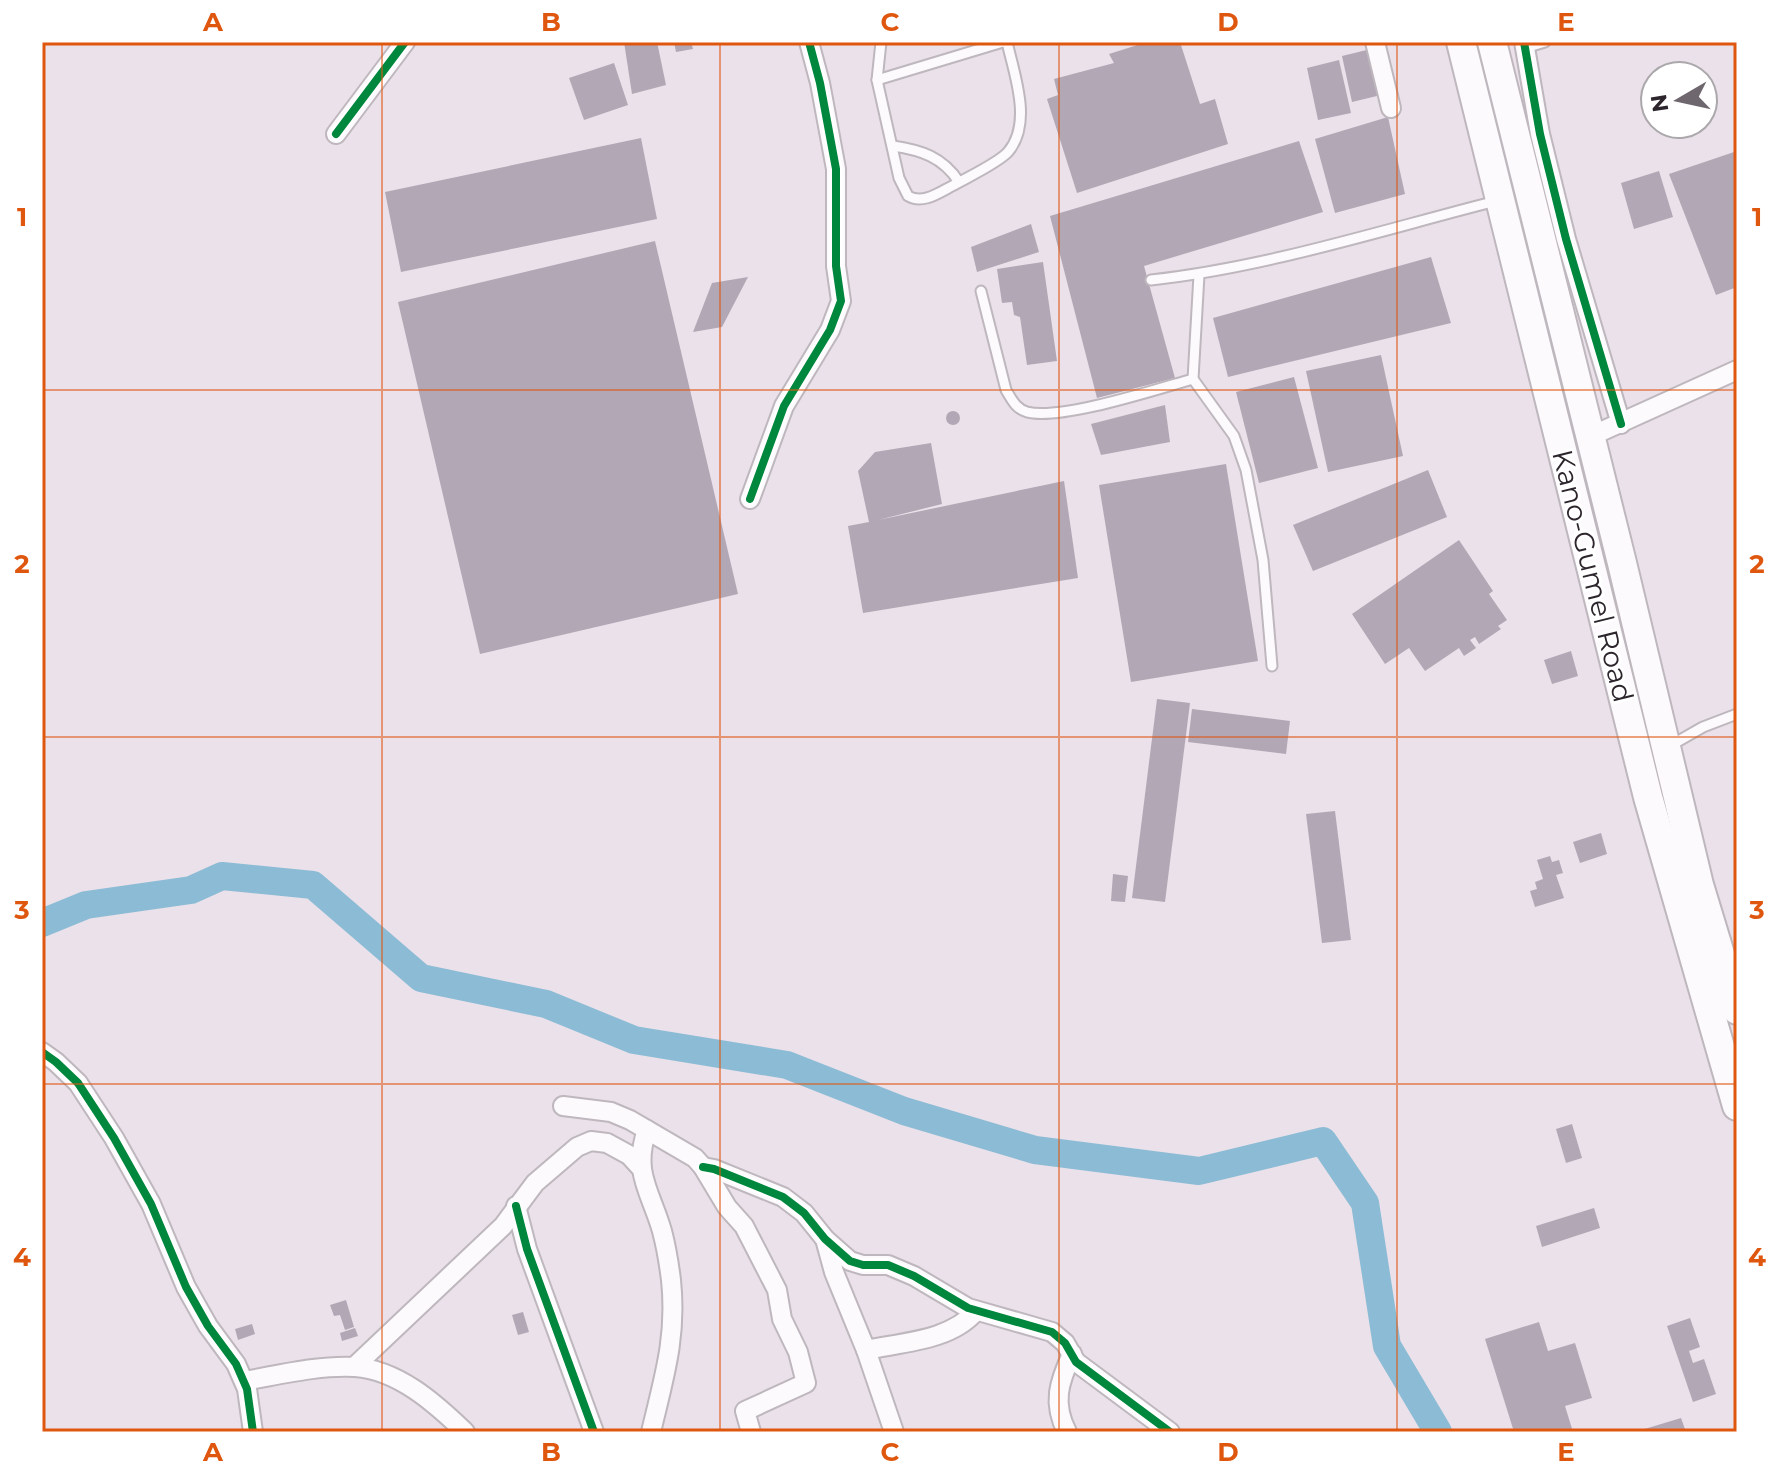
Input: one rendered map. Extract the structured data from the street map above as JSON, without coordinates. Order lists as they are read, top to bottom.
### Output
{
  "streets": {
    "main road": ["Kano-Gumel Road"]
  },
  "north": "left",
  "grid": {
    "columns": [
      "A",
      "B",
      "C",
      "D",
      "E"
    ],
    "rows": [
      "1",
      "2",
      "3",
      "4"
    ]
  }
}
